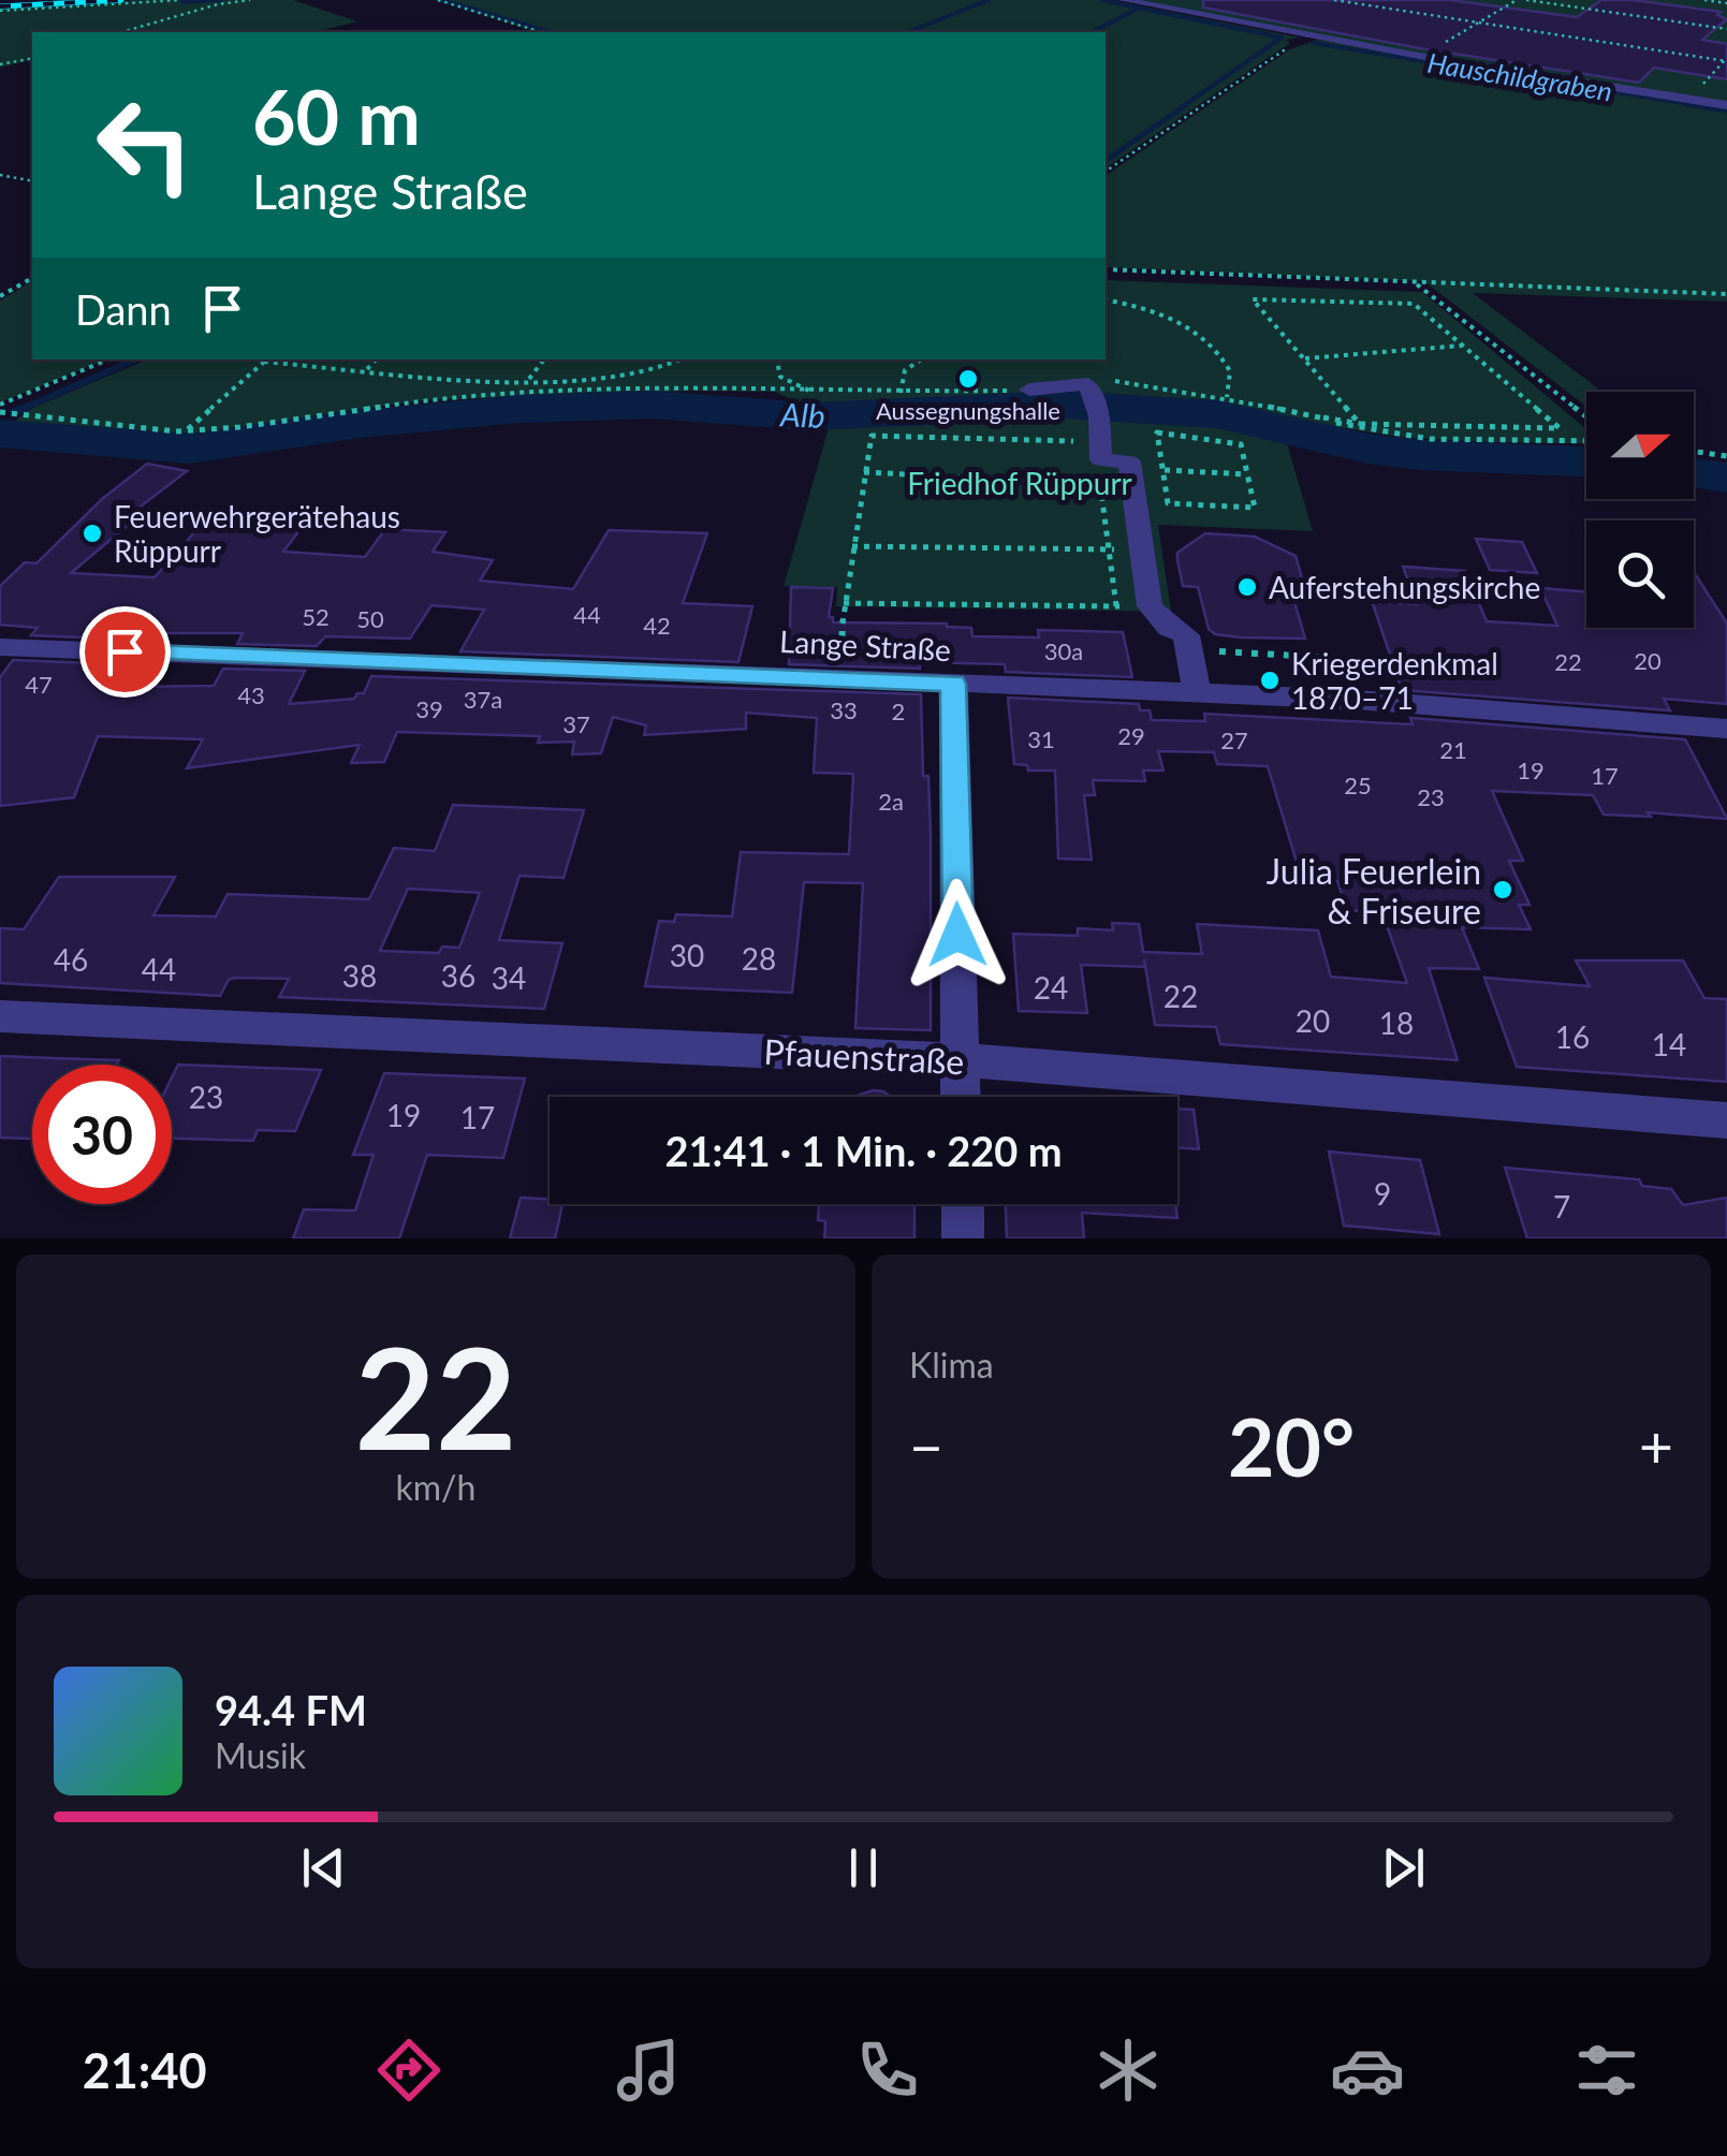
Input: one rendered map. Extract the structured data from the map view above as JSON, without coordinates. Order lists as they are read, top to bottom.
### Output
{
  "streets": {
    "street": ["Lange Straße", "Pfauenstraße"]
  },
  "water": ["Hauschildgraben", "Alb"],
  "parks": ["Friedhof Rüppurr"],
  "places": [
    "Aussegnungshalle",
    "Feuerwehrgerätehaus Rüppurr",
    "Auferstehungskirche",
    "Kriegerdenkmal 1870–71",
    "Julia Feuerlein & Friseure"
  ],
  "house_numbers": [
    "44",
    "52",
    "50",
    "42",
    "30a",
    "20",
    "22",
    "47",
    "43",
    "37a",
    "39",
    "33",
    "2",
    "37",
    "29",
    "31",
    "27",
    "21",
    "19",
    "17",
    "25",
    "23",
    "2a",
    "30",
    "28",
    "46",
    "44",
    "38",
    "36",
    "34",
    "24",
    "22",
    "20",
    "18",
    "16",
    "14",
    "23",
    "19",
    "17",
    "9",
    "7"
  ],
  "north": "right",
  "page": {
    "turn": ["60 m", "Lange Straße"],
    "then": "Dann",
    "limit": "30",
    "trip": "21:41 · 1 Min. · 220 m",
    "tile": [
      ["22", "km/h"],
      "Klima"
    ],
    "heat": ["−", "20°", "+"],
    "song": ["94.4 FM", "Musik"],
    "tabs": "21:40"
  }
}
